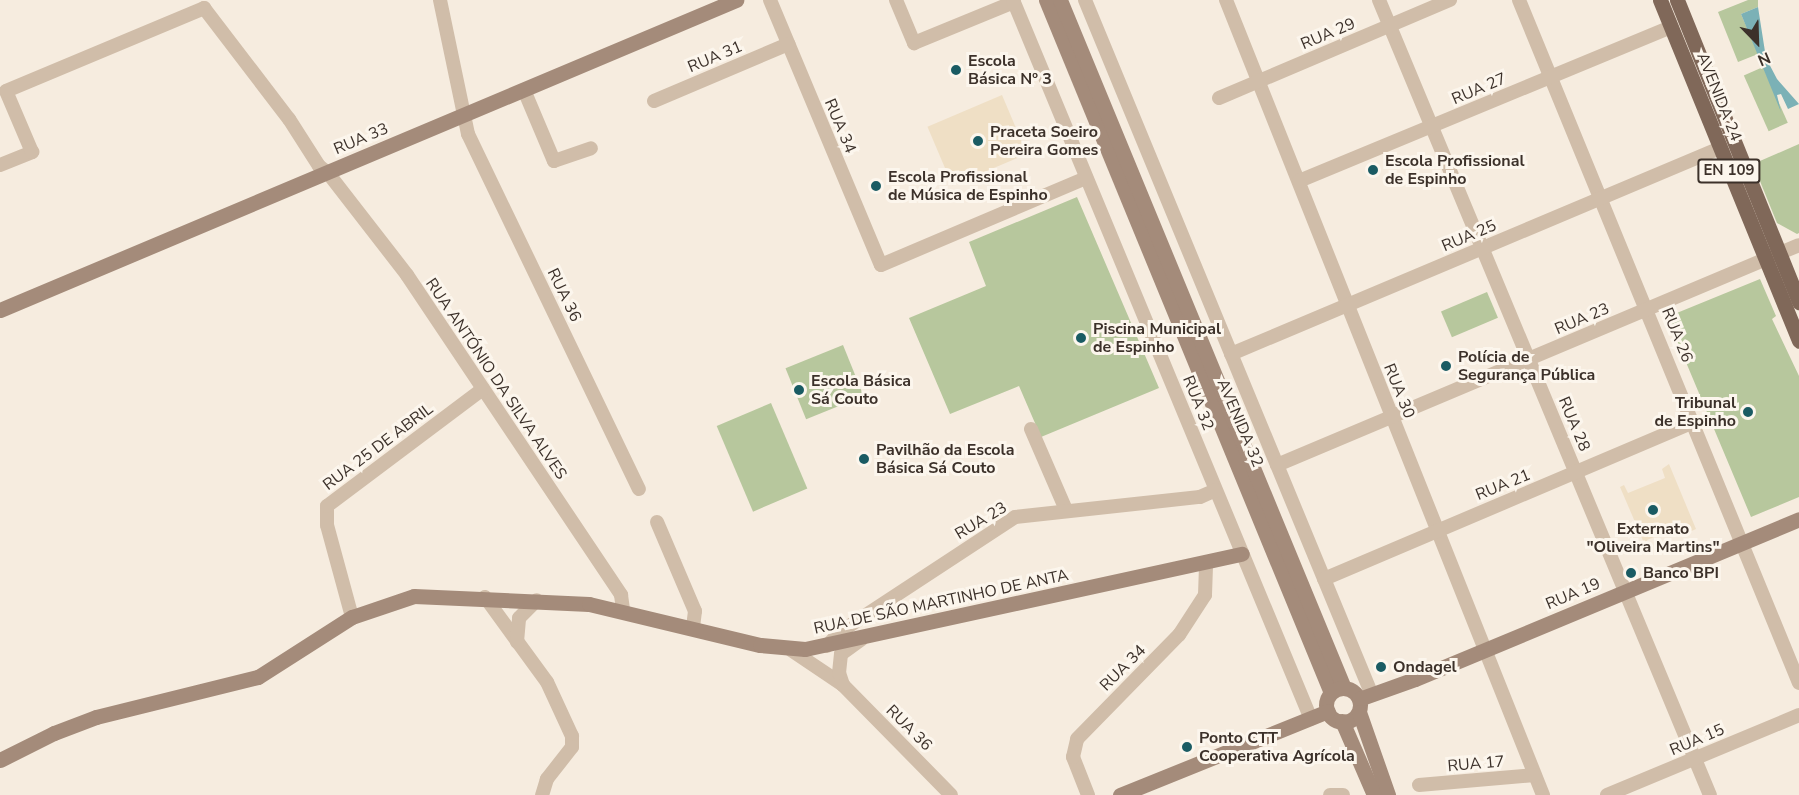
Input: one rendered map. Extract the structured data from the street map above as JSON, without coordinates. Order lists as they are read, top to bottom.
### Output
{
  "streets": {
    "main road": ["AVENIDA 24", "EN 109"],
    "street": [
      "RUA 29",
      "RUA 31",
      "RUA 27",
      "RUA 34",
      "RUA 33",
      "RUA 25",
      "RUA 36",
      "RUA 23",
      "RUA 26",
      "RUA ANTÓNIO DA SILVA ALVES",
      "RUA 30",
      "RUA 32",
      "AVENIDA 32",
      "RUA 28",
      "RUA 25 DE ABRIL",
      "RUA 21",
      "RUA 19",
      "RUA DE SÃO MARTINHO DE ANTA",
      "RUA 15",
      "RUA 17"
    ]
  },
  "crossings": [
    ["RUA 29", "RUA 30"],
    ["RUA 29", "RUA 28"],
    ["RUA 31", "RUA 34"],
    ["RUA 27", "AVENIDA 24"],
    ["RUA 27", "RUA 26"],
    ["RUA 27", "RUA 30"],
    ["RUA 27", "RUA 28"],
    ["AVENIDA 24", "RUA 25"],
    ["AVENIDA 24", "RUA 23"],
    ["RUA 34", "RUA 32"],
    ["RUA 34", "RUA DE SÃO MARTINHO DE ANTA"],
    ["RUA 33", "RUA 36"],
    ["RUA 33", "RUA ANTÓNIO DA SILVA ALVES"],
    ["RUA 25", "RUA 26"],
    ["RUA 25", "RUA 30"],
    ["RUA 25", "RUA 28"],
    ["RUA 36", "RUA DE SÃO MARTINHO DE ANTA"],
    ["RUA 23", "RUA 26"],
    ["RUA 23", "RUA 30"],
    ["RUA 23", "RUA 32"],
    ["RUA 23", "RUA 28"],
    ["RUA 23", "RUA DE SÃO MARTINHO DE ANTA"],
    ["RUA 26", "RUA 21"],
    ["RUA 26", "RUA 19"],
    ["RUA ANTÓNIO DA SILVA ALVES", "RUA 25 DE ABRIL"],
    ["RUA ANTÓNIO DA SILVA ALVES", "RUA DE SÃO MARTINHO DE ANTA"],
    ["RUA 30", "RUA 21"],
    ["RUA 30", "RUA 19"],
    ["RUA 30", "RUA 17"],
    ["RUA 32", "RUA DE SÃO MARTINHO DE ANTA"],
    ["RUA 28", "RUA 21"],
    ["RUA 28", "RUA 19"],
    ["RUA 28", "RUA 15"],
    ["RUA 25 DE ABRIL", "RUA DE SÃO MARTINHO DE ANTA"]
  ],
  "places": [
    "Escola Básica Nº 3",
    "Praceta Soeiro Pereira Gomes",
    "Escola Profissional de Espinho",
    "Escola Profissional de Música de Espinho",
    "Piscina Municipal de Espinho",
    "Polícia de Segurança Pública",
    "Escola Básica Sá Couto",
    "Tribunal de Espinho",
    "Pavilhão da Escola Básica Sá Couto",
    "Externato \"Oliveira Martins\"",
    "Banco BPI",
    "Ondagel",
    "Ponto CTT Cooperativa Agrícola"
  ],
  "north": "bottom right"
}
